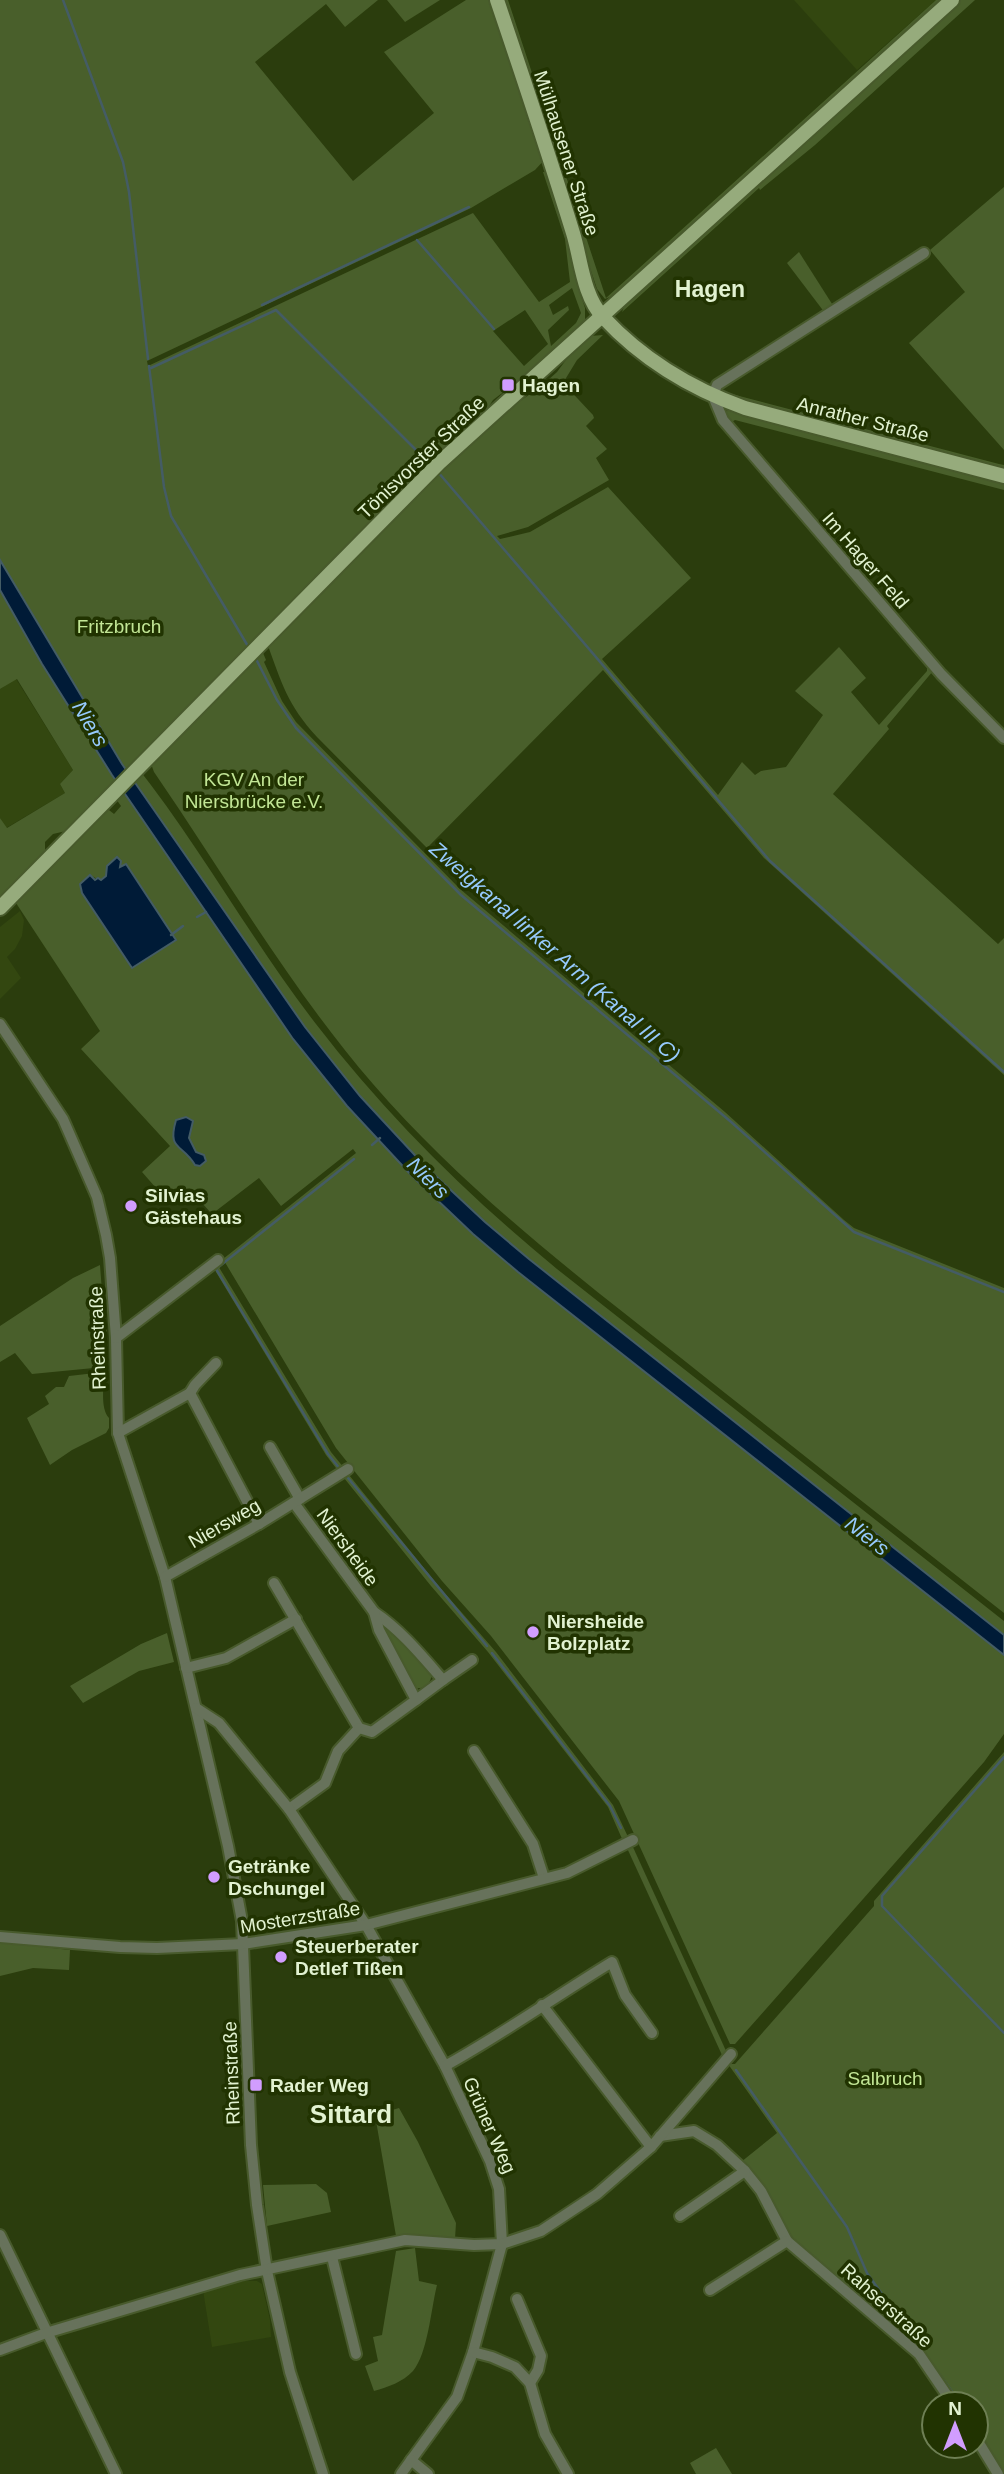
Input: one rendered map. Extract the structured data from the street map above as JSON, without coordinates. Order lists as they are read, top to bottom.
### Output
{
  "streets": {
    "main road": ["Mülhausener Straße", "Anrather Straße", "Tönisvorster Straße"],
    "street": [
      "Im Hager Feld",
      "Rheinstraße",
      "Niersweg",
      "Niersheide",
      "Mosterzstraße",
      "Grüner Weg",
      "Rahserstraße"
    ]
  },
  "crossings": [
    ["Mülhausener Straße", "Anrather Straße"],
    ["Mülhausener Straße", "Tönisvorster Straße"],
    ["Anrather Straße", "Tönisvorster Straße"],
    ["Anrather Straße", "Im Hager Feld"],
    ["Rheinstraße", "Niersweg"],
    ["Rheinstraße", "Mosterzstraße"],
    ["Rheinstraße", "Grüner Weg"],
    ["Niersweg", "Niersheide"],
    ["Mosterzstraße", "Grüner Weg"]
  ],
  "districts": ["Hagen", "Sittard"],
  "water": ["Niers", "Zweigkanal linker Arm (Kanal III C)"],
  "parks": ["Fritzbruch", "KGV An der Niersbrücke e.V.", "Salbruch"],
  "places": {
    "transit": ["Hagen", "Rader Weg"],
    "other": [
      "Silvias Gästehaus",
      "Niersheide Bolzplatz",
      "Getränke Dschungel",
      "Steuerberater Detlef Tißen"
    ]
  },
  "north": "top"
}
